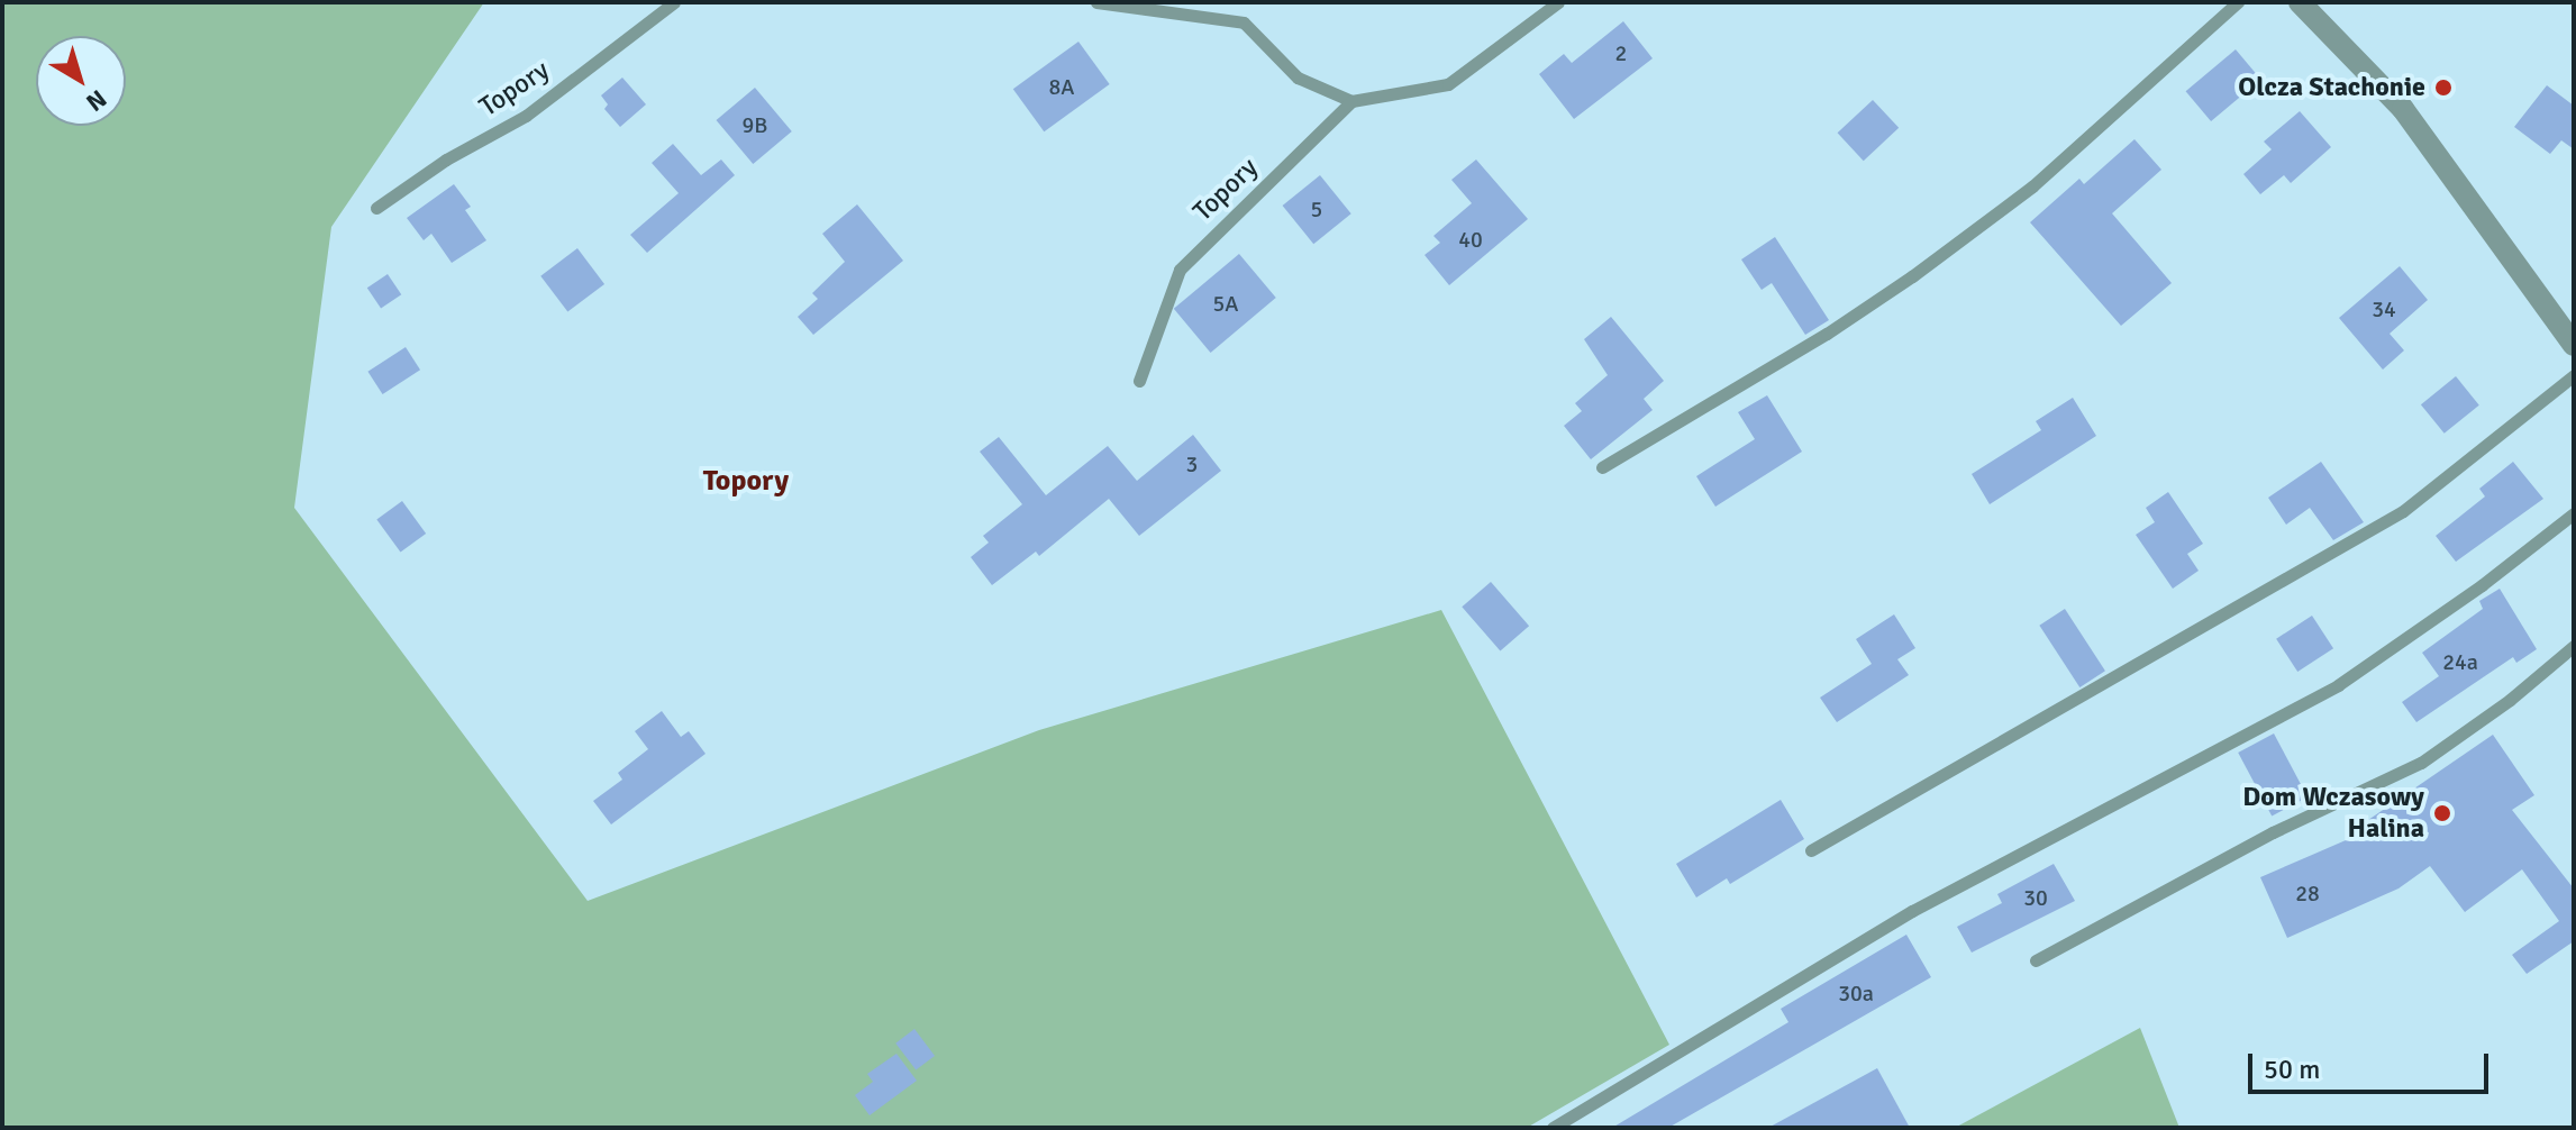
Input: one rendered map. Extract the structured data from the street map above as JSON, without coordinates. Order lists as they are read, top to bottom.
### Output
{
  "streets": {
    "lane": ["Topory"]
  },
  "districts": ["Topory"],
  "places": ["Olcza Stachonie", "Dom Wczasowy Halina"],
  "house_numbers": [
    "2",
    "8A",
    "9B",
    "5",
    "40",
    "5A",
    "34",
    "3",
    "24a",
    "28",
    "30",
    "30a"
  ],
  "scale_bar": "50 m",
  "north": "bottom right"
}
